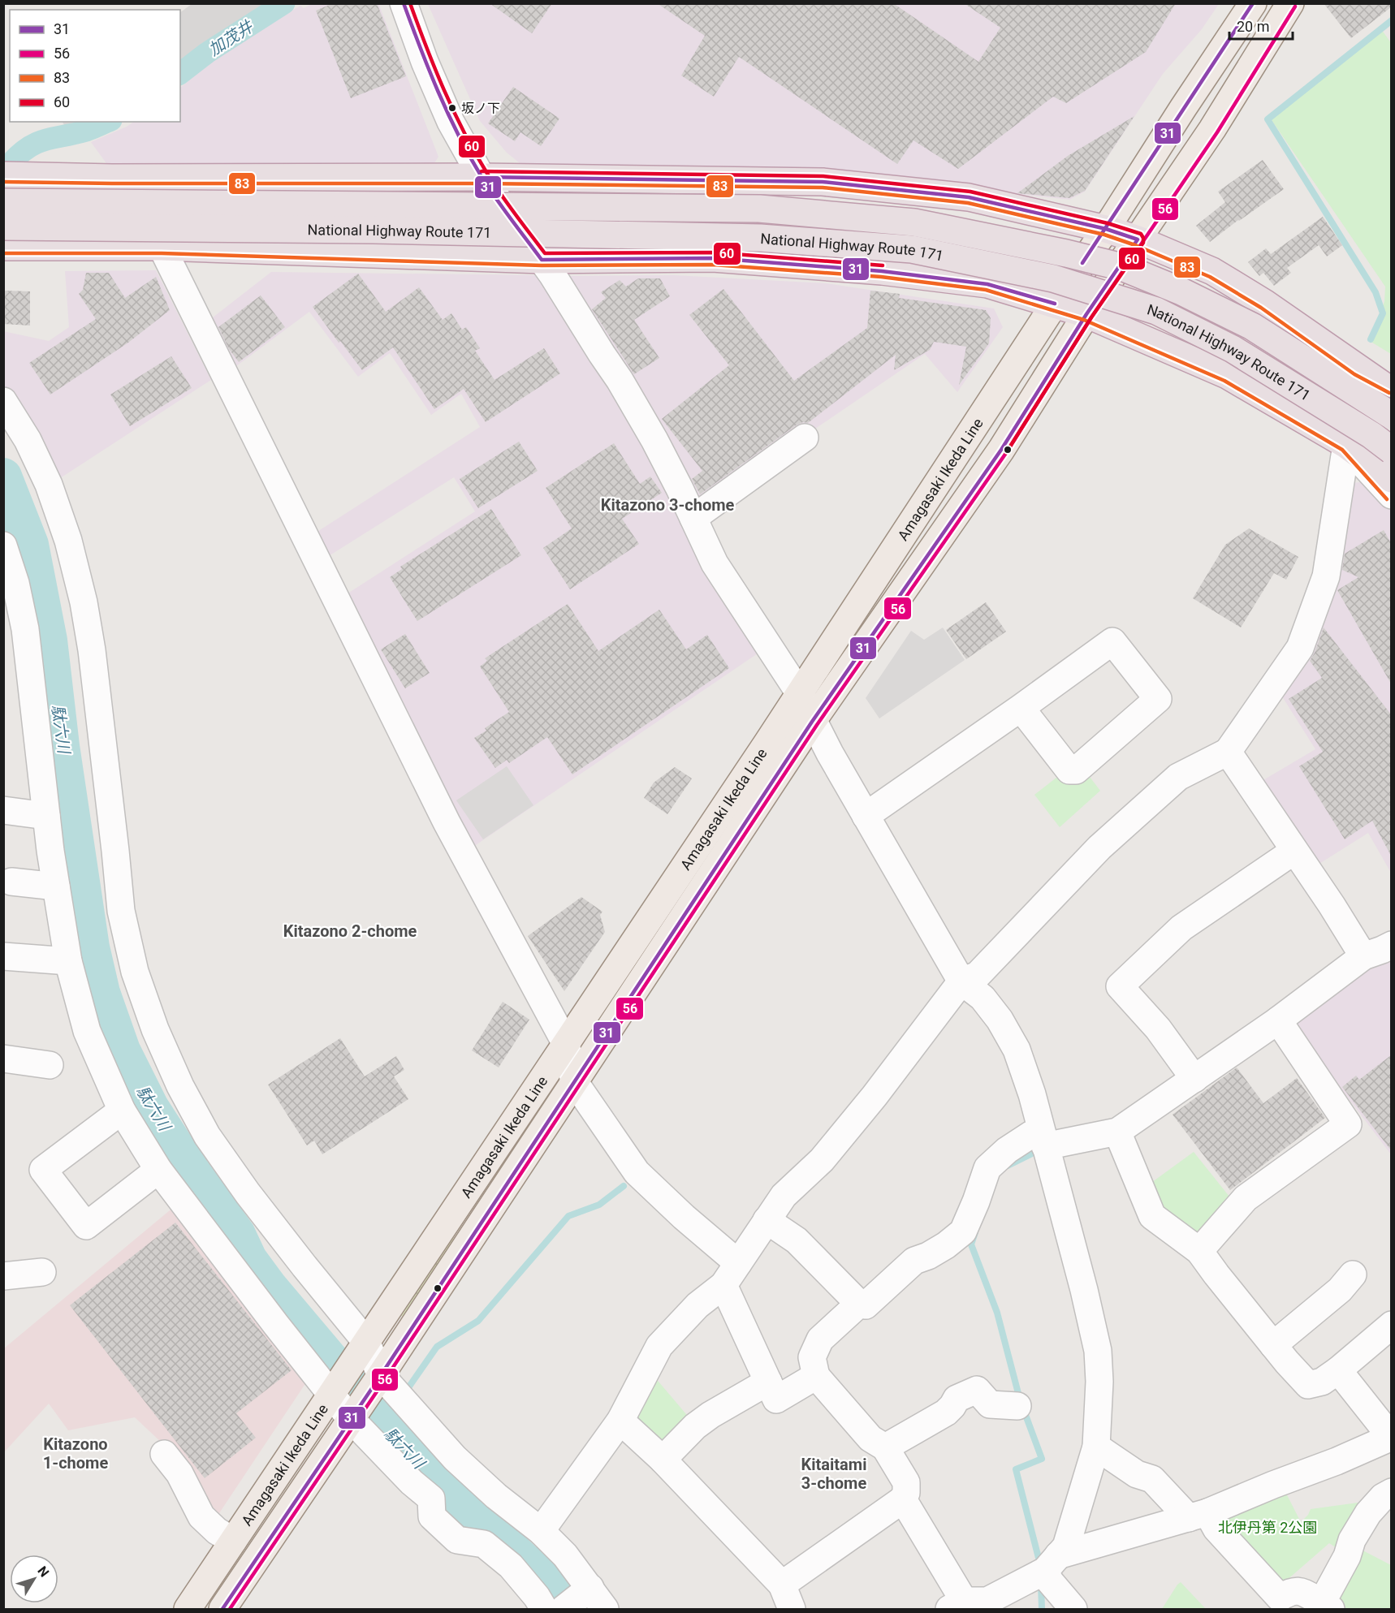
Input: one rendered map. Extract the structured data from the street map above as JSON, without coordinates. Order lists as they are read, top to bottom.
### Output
{
  "streets": {
    "highway": ["National Highway Route 171"],
    "main road": ["Amagasaki Ikeda Line"]
  },
  "districts": [
    "Kitazono 3-chome",
    "Kitazono 2-chome",
    "Kitazono 1-chome",
    "Kitaitami 3-chome"
  ],
  "water": ["加茂井", "駄六川"],
  "parks": ["北伊丹第 2公園"],
  "places": ["坂ノ下"],
  "lines": [
    "transit line 31",
    "transit line 60",
    "transit line 56",
    "transit line 83"
  ],
  "legend": [
    "31",
    "56",
    "83",
    "60"
  ],
  "scale_bar": "20 m",
  "north": "top right"
}
